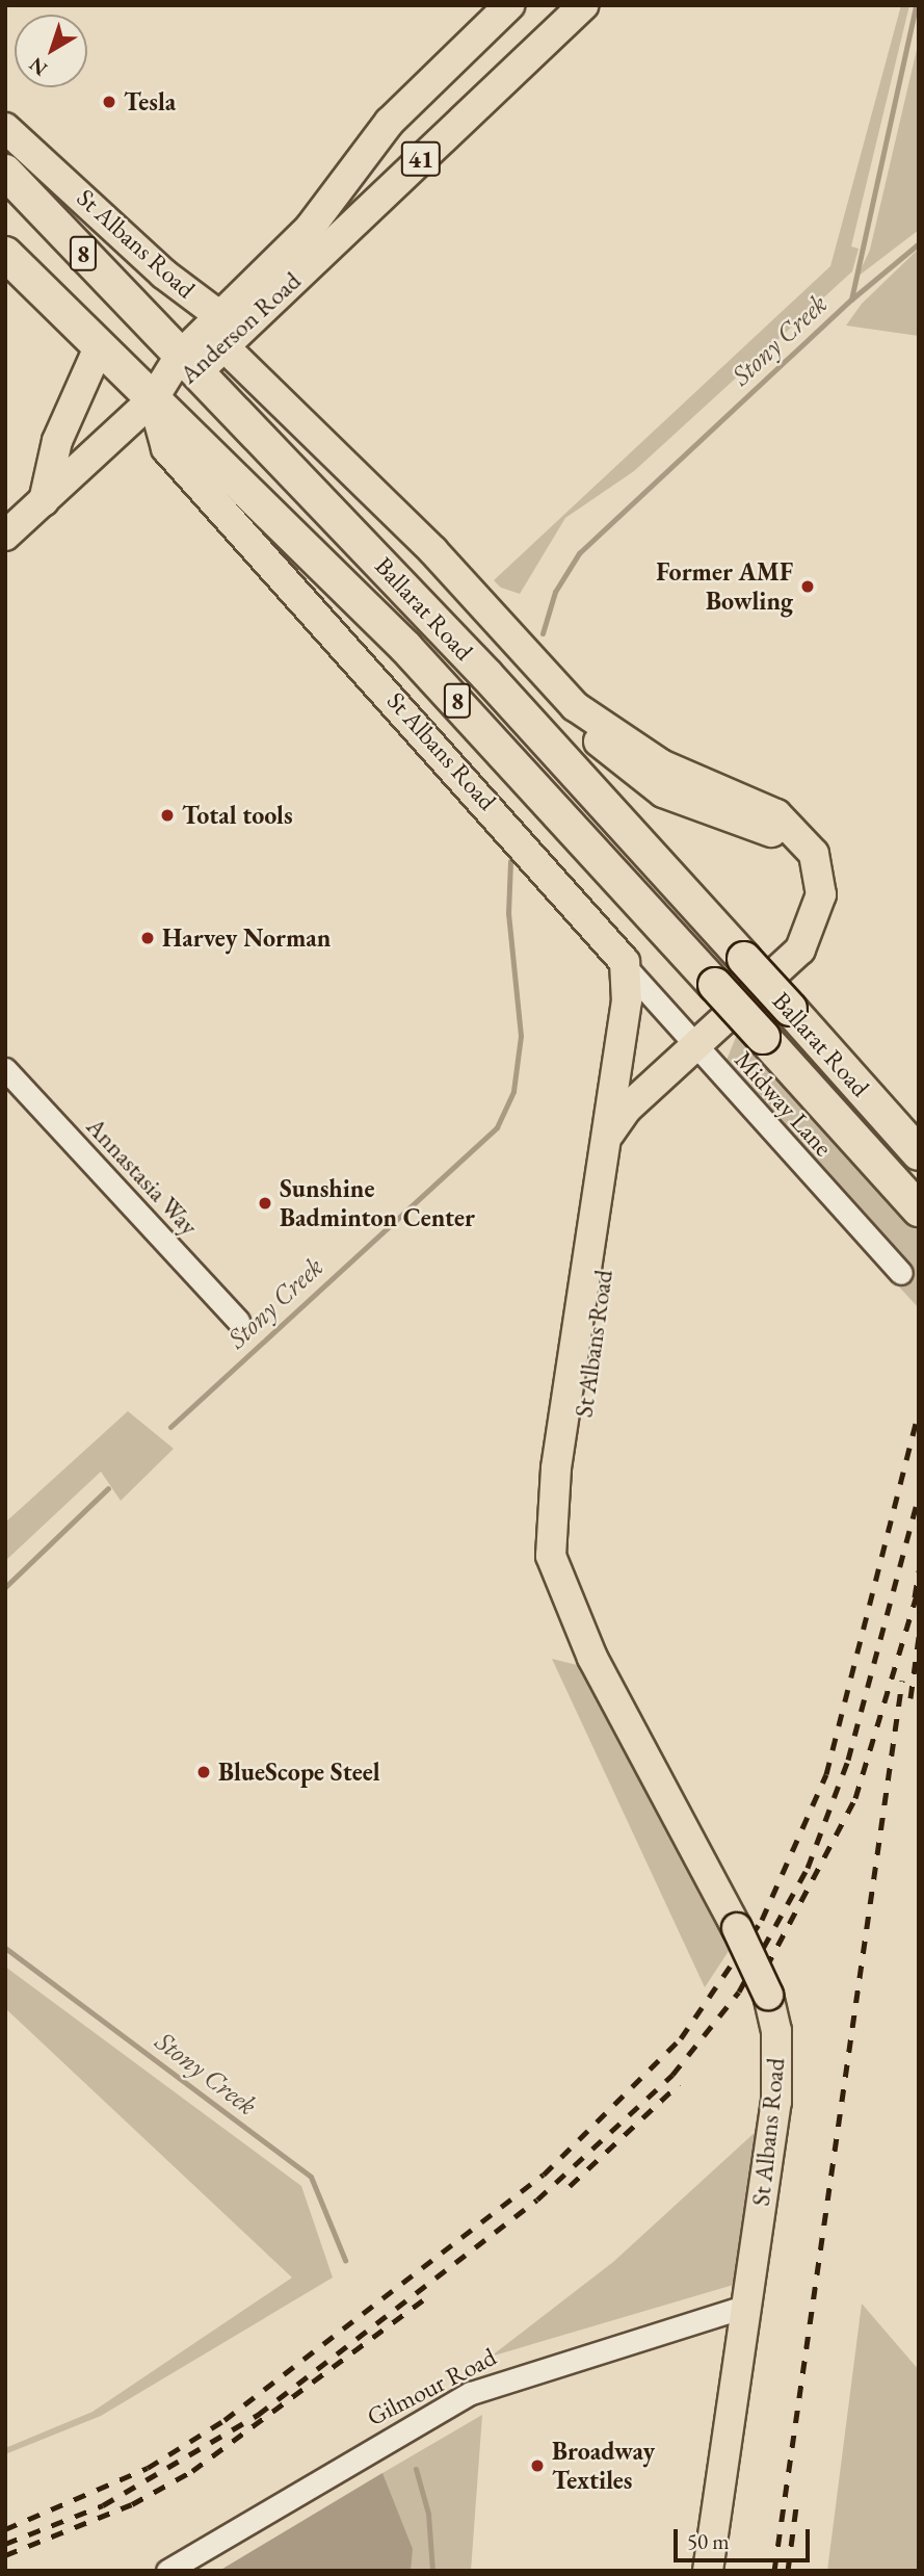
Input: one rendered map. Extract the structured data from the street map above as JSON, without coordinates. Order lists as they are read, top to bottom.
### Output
{
  "streets": {
    "highway": ["8", "Ballarat Road"],
    "main road": ["41", "St Albans Road", "Anderson Road"],
    "street": ["Midway Lane", "Annastasia Way", "Gilmour Road"]
  },
  "crossings": [
    ["41", "St Albans Road"],
    ["41", "Anderson Road"],
    ["41", "Ballarat Road"],
    ["St Albans Road", "Anderson Road"],
    ["St Albans Road", "Ballarat Road"],
    ["St Albans Road", "Midway Lane"],
    ["St Albans Road", "Gilmour Road"],
    ["Anderson Road", "Ballarat Road"]
  ],
  "water": ["Stony Creek"],
  "places": [
    "Tesla",
    "Former AMF Bowling",
    "Total tools",
    "Harvey Norman",
    "Sunshine Badminton Center",
    "BlueScope Steel",
    "Broadway Textiles"
  ],
  "scale_bar": "50 m",
  "north": "bottom left"
}
